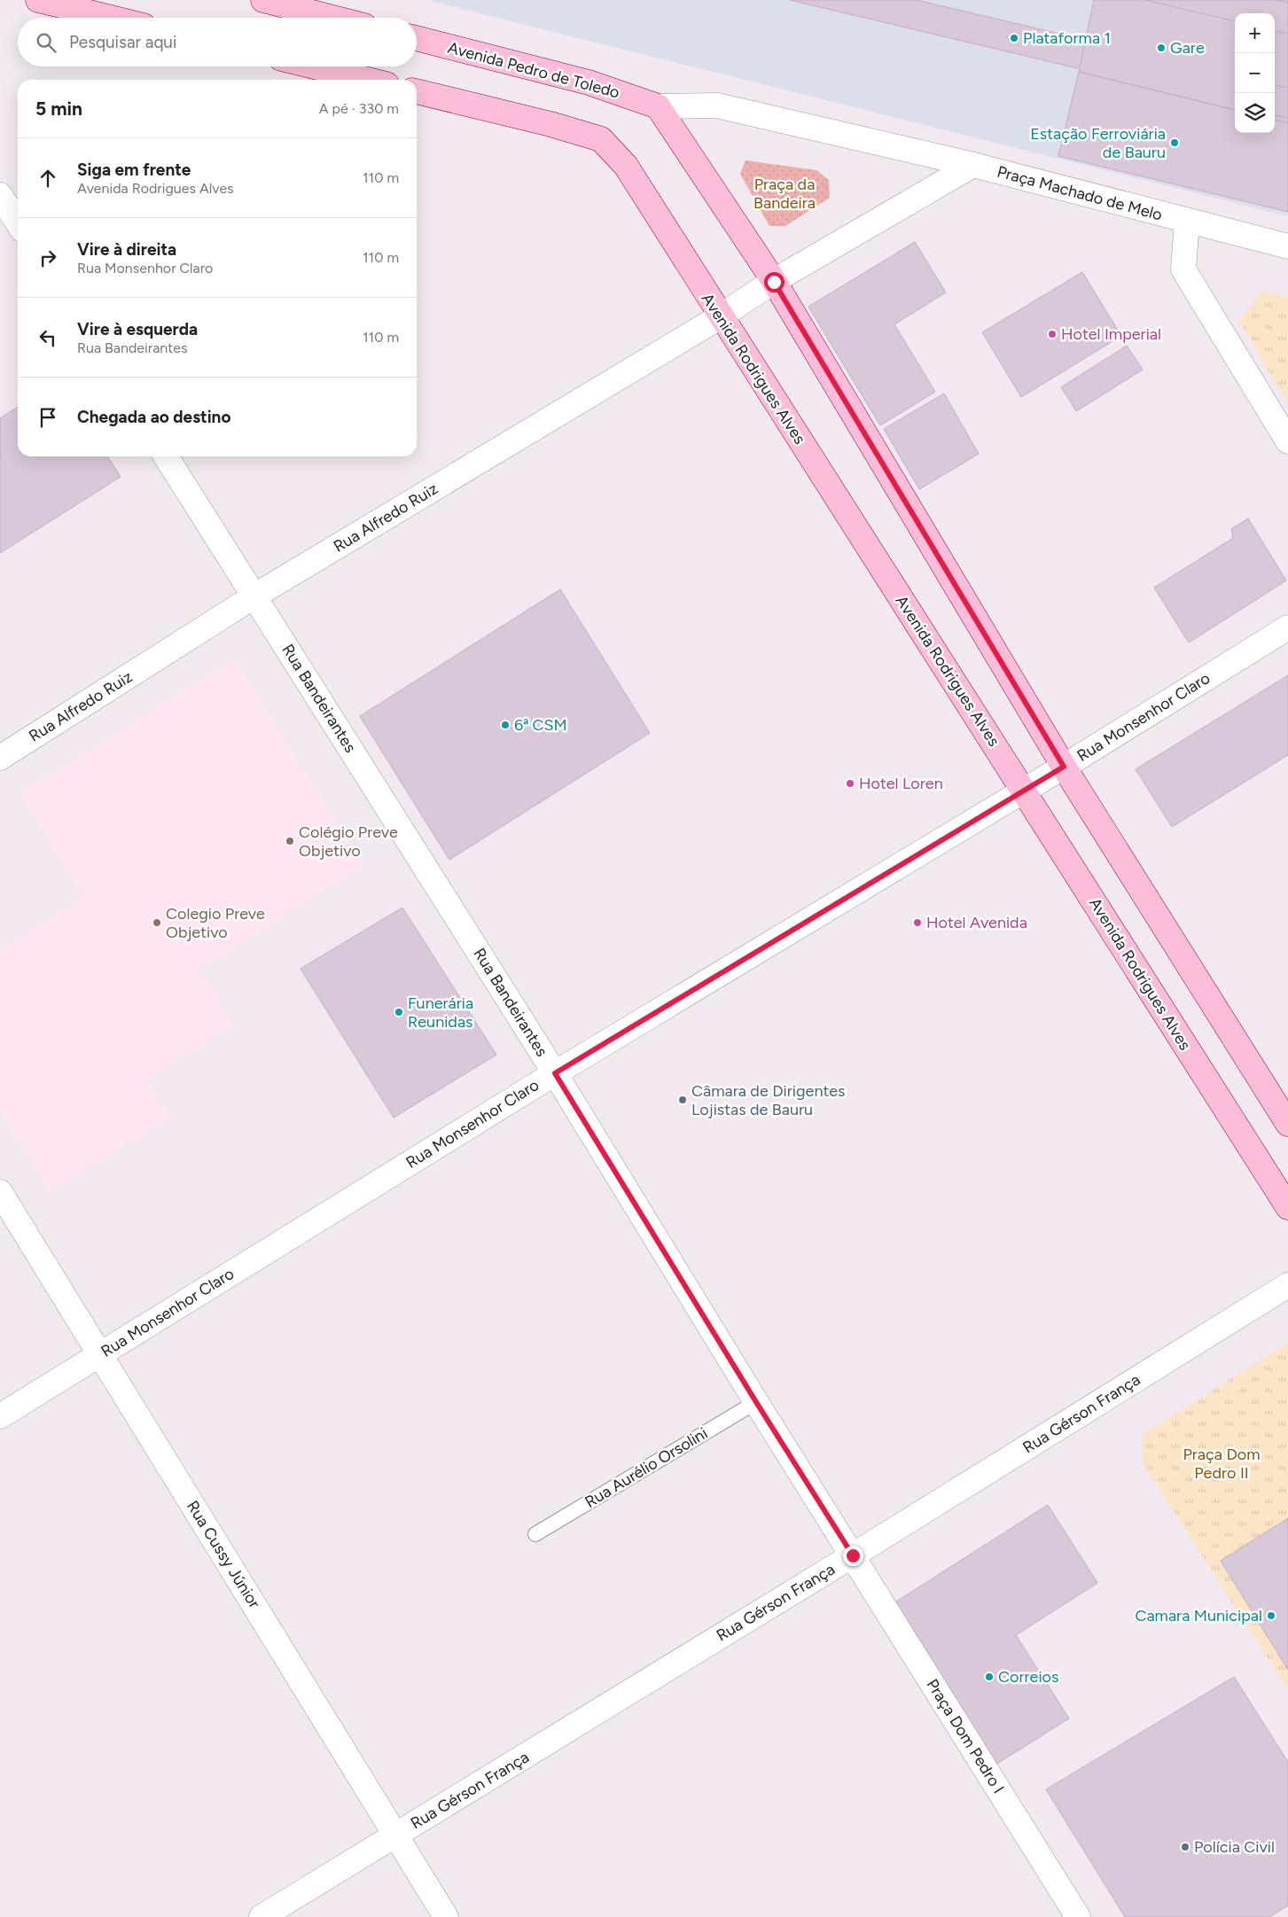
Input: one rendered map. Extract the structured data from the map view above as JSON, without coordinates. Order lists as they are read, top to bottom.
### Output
{
  "streets": {
    "main road": ["Avenida Pedro de Toledo", "Avenida Rodrigues Alves"],
    "street": [
      "Praça Machado de Melo",
      "Rua Alfredo Ruiz",
      "Rua Bandeirantes",
      "Rua Monsenhor Claro",
      "Rua Gérson França",
      "Rua Cussy Júnior",
      "Praça Dom Pedro I"
    ],
    "lane": ["Rua Aurélio Orsolini"]
  },
  "crossings": [
    ["Avenida Rodrigues Alves", "Rua Alfredo Ruiz"],
    ["Avenida Rodrigues Alves", "Rua Monsenhor Claro"],
    ["Rua Alfredo Ruiz", "Rua Bandeirantes"],
    ["Rua Bandeirantes", "Rua Monsenhor Claro"],
    ["Rua Bandeirantes", "Rua Gérson França"],
    ["Rua Bandeirantes", "Rua Aurélio Orsolini"],
    ["Rua Bandeirantes", "Praça Dom Pedro I"],
    ["Rua Monsenhor Claro", "Rua Cussy Júnior"],
    ["Rua Gérson França", "Rua Cussy Júnior"],
    ["Rua Gérson França", "Praça Dom Pedro I"]
  ],
  "parks": ["Praça da Bandeira", "Praça Dom Pedro II"],
  "places": [
    "Plataforma 1",
    "Gare",
    "Estação Ferroviária de Bauru",
    "Hotel Imperial",
    "6ª CSM",
    "Hotel Loren",
    "Colégio Preve Objetivo",
    "Colegio Preve Objetivo",
    "Hotel Avenida",
    "Funerária Reunidas",
    "Câmara de Dirigentes Lojistas de Bauru",
    "Camara Municipal",
    "Correios",
    "Polícia Civil"
  ],
  "page": {
    "map_buttons": ["+", "−"],
    "search": "Pesquisar aqui",
    "heading": ["5 min", "A pé · 330 m"],
    "list": [
      ["Siga em frente", "Avenida Rodrigues Alves", "110 m"],
      ["Vire à direita", "Rua Monsenhor Claro", "110 m"],
      ["Vire à esquerda", "Rua Bandeirantes", "110 m"],
      "Chegada ao destino"
    ]
  }
}
